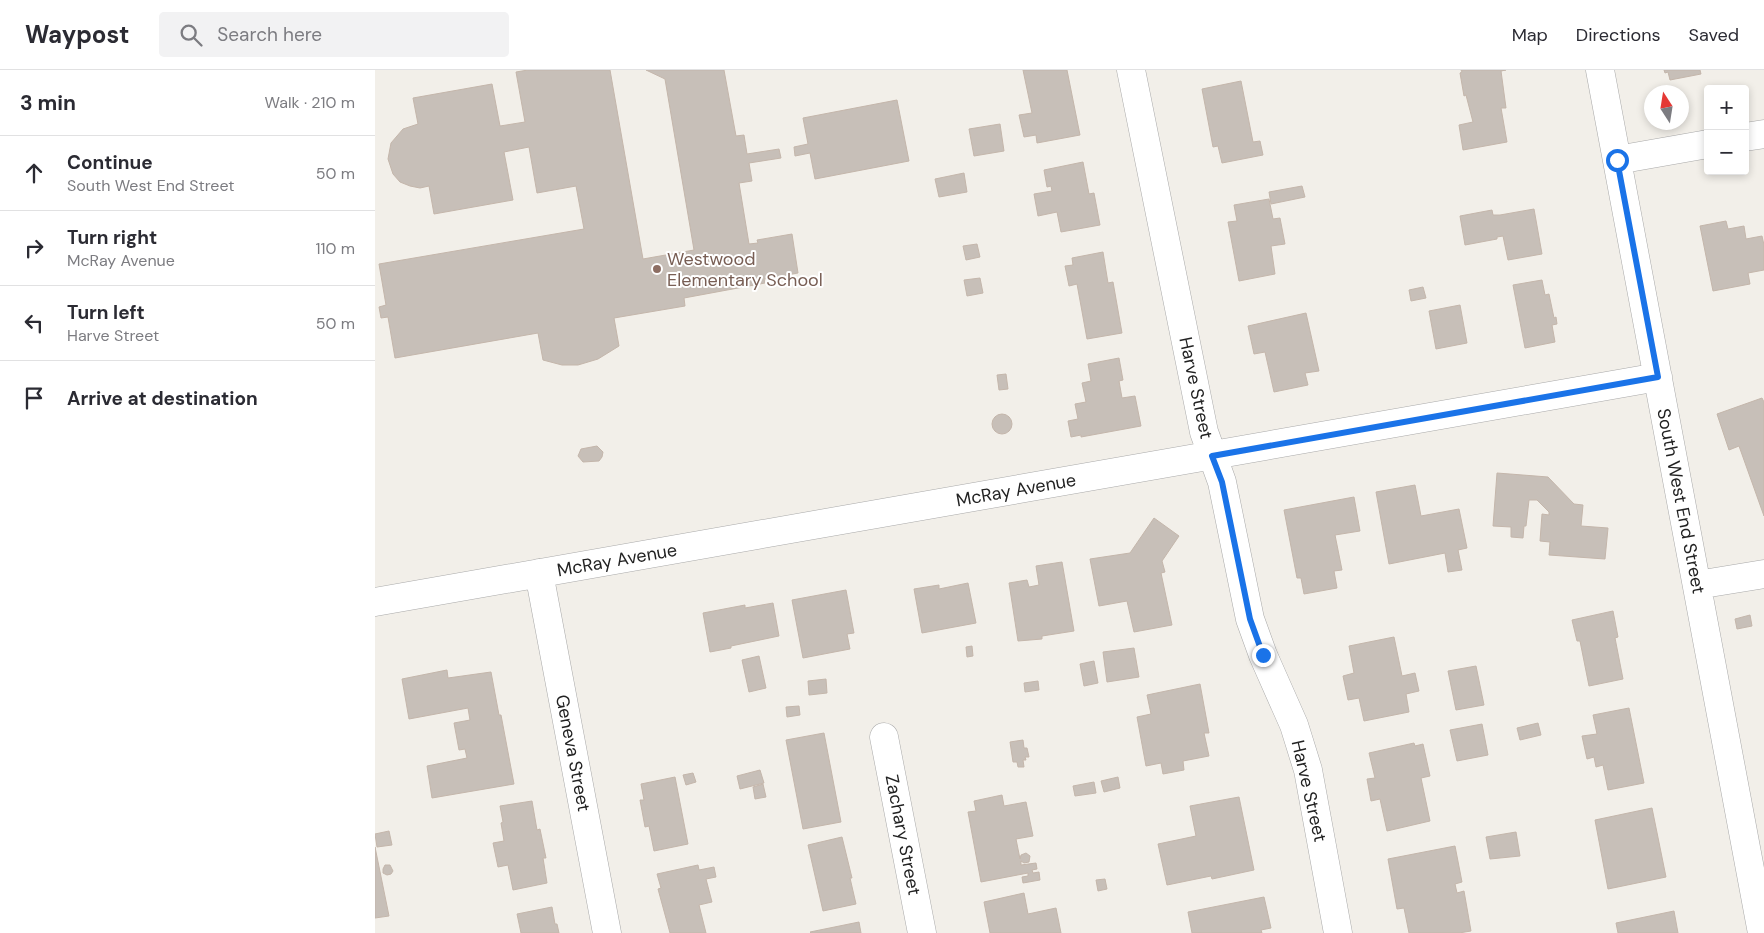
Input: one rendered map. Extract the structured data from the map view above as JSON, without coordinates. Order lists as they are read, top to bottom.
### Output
{
  "streets": {
    "street": [
      "Harve Street",
      "McRay Avenue",
      "South West End Street",
      "Geneva Street",
      "Zachary Street"
    ]
  },
  "crossings": [
    ["Harve Street", "McRay Avenue"],
    ["McRay Avenue", "South West End Street"],
    ["McRay Avenue", "Geneva Street"]
  ],
  "places": ["Westwood Elementary School"],
  "north": "top",
  "page": {
    "header": "Waypost",
    "search": "Search here",
    "nav": ["Map", "Directions", "Saved"],
    "heading": ["3 min", "Walk · 210 m"],
    "map_buttons": ["+", "−"],
    "list": [
      ["Continue", "South West End Street", "50 m"],
      ["Turn right", "McRay Avenue", "110 m"],
      ["Turn left", "Harve Street", "50 m"],
      "Arrive at destination"
    ]
  }
}
